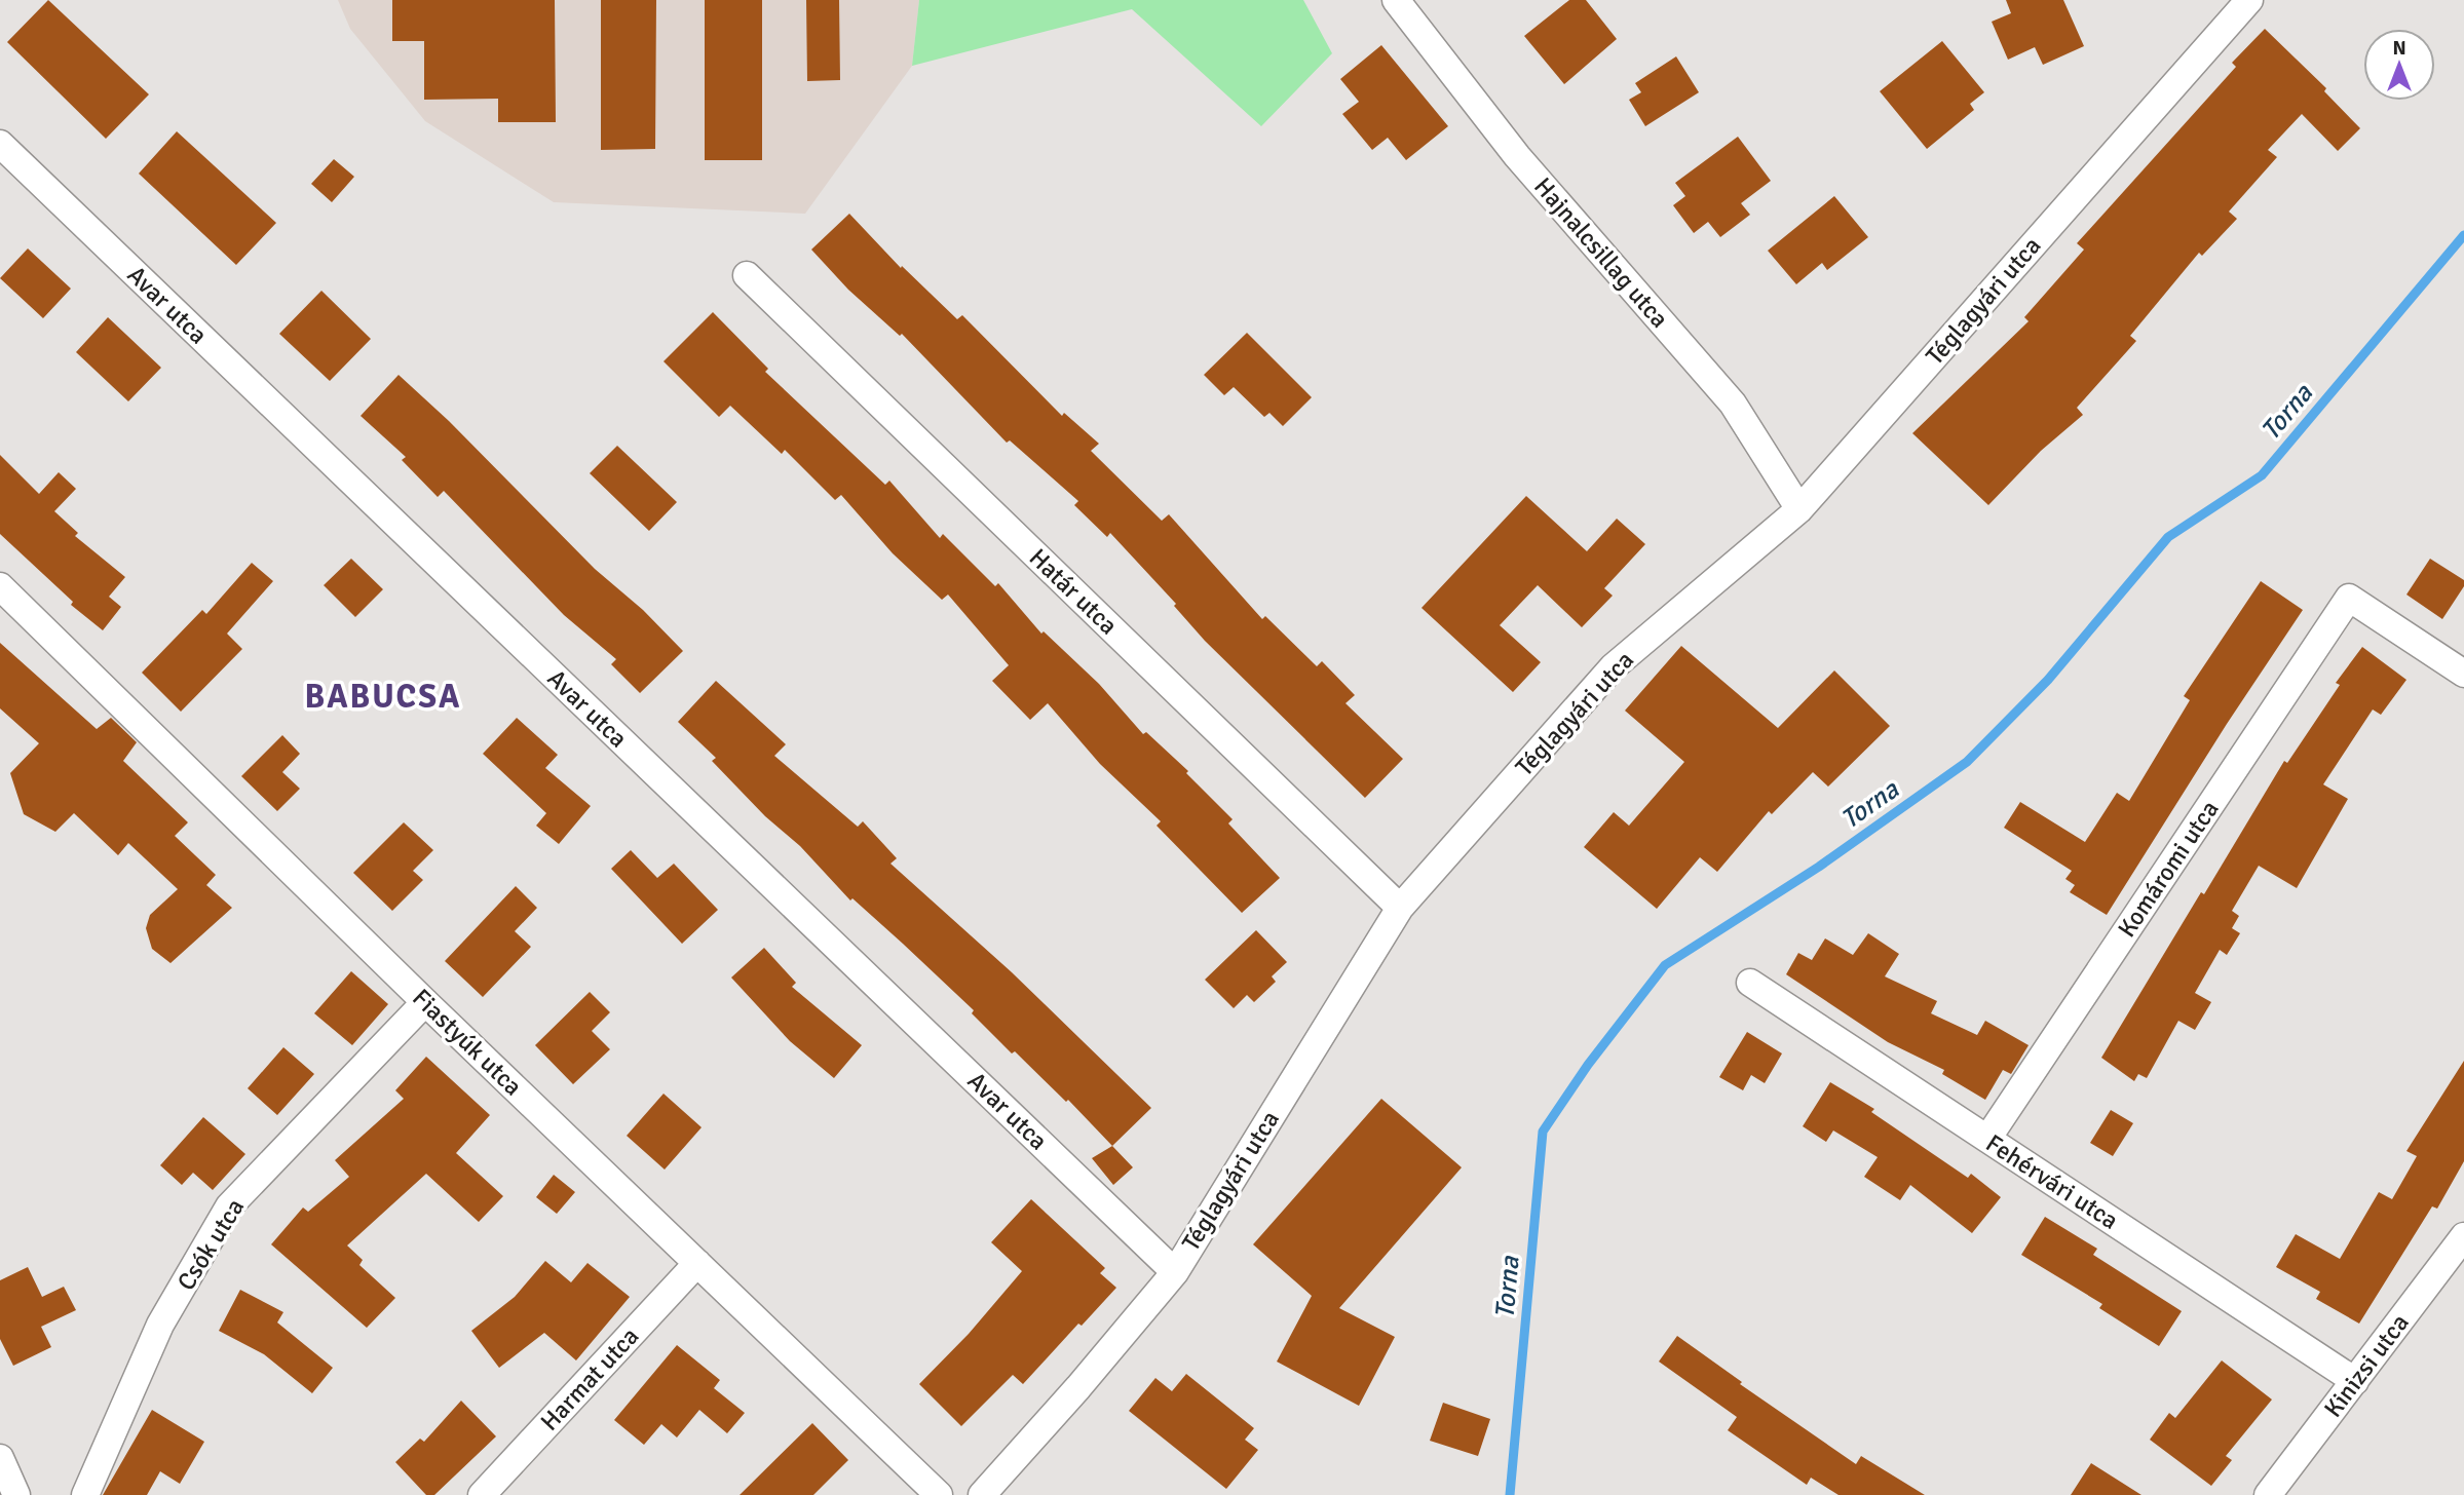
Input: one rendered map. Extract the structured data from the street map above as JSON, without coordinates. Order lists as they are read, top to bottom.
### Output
{
  "streets": {
    "street": [
      "Hajnalcsillag utca",
      "Téglagyári utca",
      "Avar utca",
      "Határ utca",
      "Komáromi utca",
      "Fiastyúk utca",
      "Fehérvári utca",
      "Csók utca",
      "Kinizsi utca",
      "Harmat utca"
    ]
  },
  "crossings": [
    ["Hajnalcsillag utca", "Téglagyári utca"],
    ["Téglagyári utca", "Avar utca"],
    ["Téglagyári utca", "Határ utca"],
    ["Komáromi utca", "Fehérvári utca"],
    ["Fiastyúk utca", "Csók utca"],
    ["Fiastyúk utca", "Harmat utca"],
    ["Fehérvári utca", "Kinizsi utca"]
  ],
  "districts": ["BABUCSA"],
  "water": ["Torna"],
  "north": "top"
}
